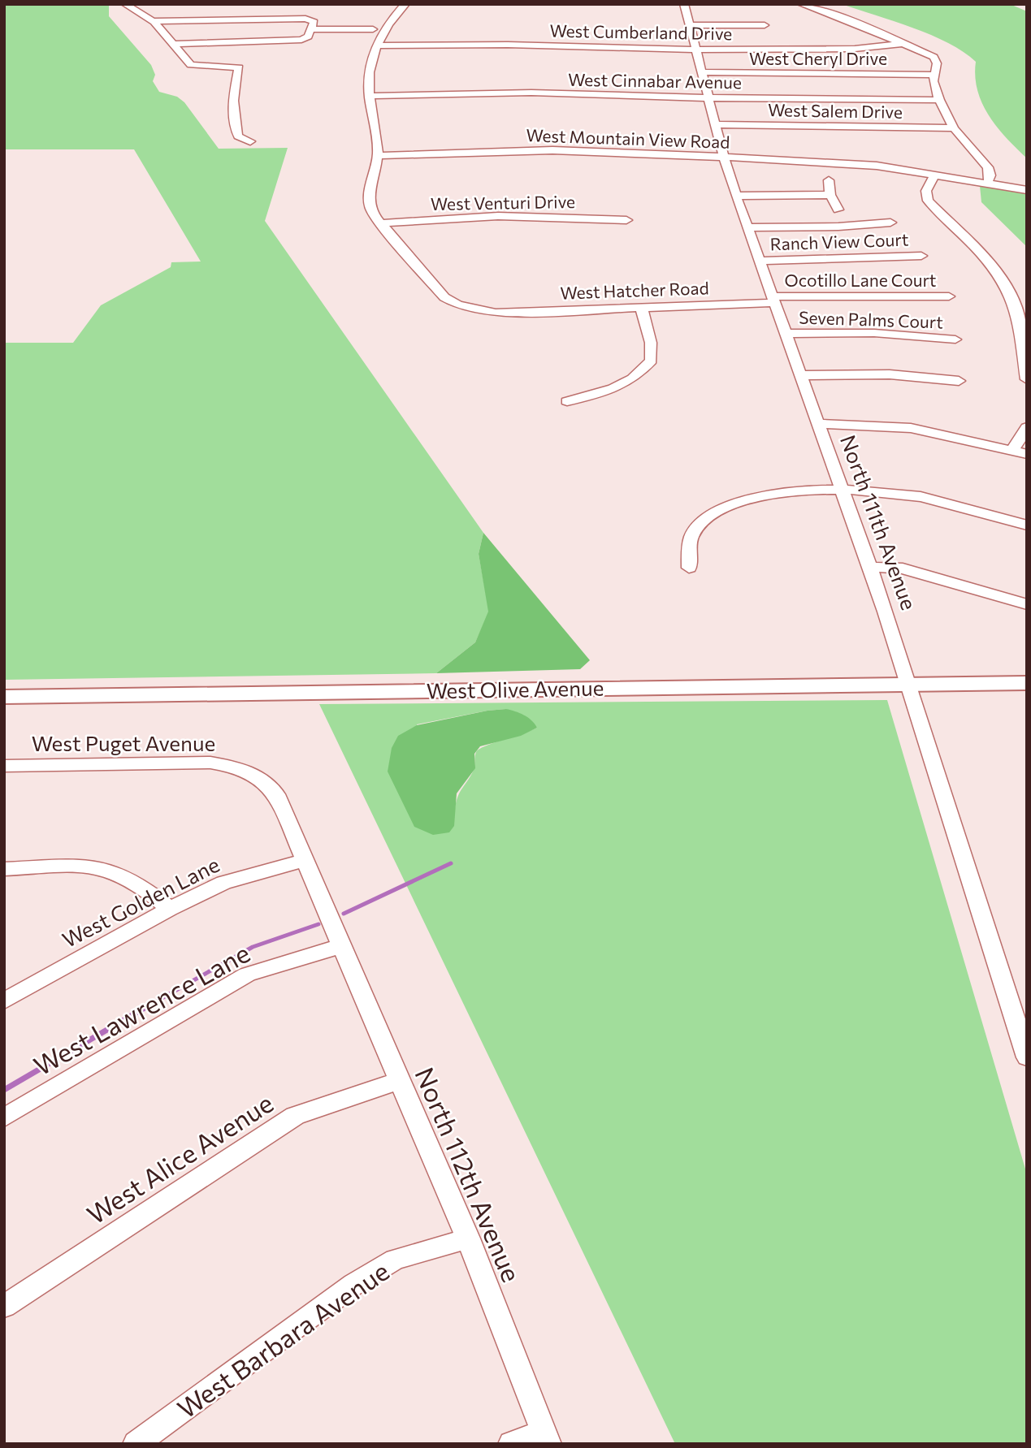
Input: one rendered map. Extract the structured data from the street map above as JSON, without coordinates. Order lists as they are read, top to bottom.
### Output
{
  "streets": {
    "main road": ["West Olive Avenue"],
    "street": [
      "West Cumberland Drive",
      "West Cheryl Drive",
      "West Cinnabar Avenue",
      "West Salem Drive",
      "West Mountain View Road",
      "West Venturi Drive",
      "Ranch View Court",
      "Ocotillo Lane Court",
      "West Hatcher Road",
      "Seven Palms Court",
      "North 111th Avenue",
      "West Puget Avenue",
      "West Golden Lane",
      "West Lawrence Lane",
      "West Alice Avenue",
      "North 112th Avenue",
      "West Barbara Avenue"
    ]
  },
  "crossings": [
    ["West Cumberland Drive", "North 111th Avenue"],
    ["West Cheryl Drive", "North 111th Avenue"],
    ["West Cinnabar Avenue", "North 111th Avenue"],
    ["West Salem Drive", "North 111th Avenue"],
    ["West Mountain View Road", "North 111th Avenue"],
    ["West Venturi Drive", "West Hatcher Road"],
    ["Ranch View Court", "North 111th Avenue"],
    ["Ocotillo Lane Court", "West Hatcher Road"],
    ["Ocotillo Lane Court", "North 111th Avenue"],
    ["West Hatcher Road", "North 111th Avenue"],
    ["Seven Palms Court", "North 111th Avenue"],
    ["North 111th Avenue", "West Olive Avenue"],
    ["West Puget Avenue", "North 112th Avenue"],
    ["West Golden Lane", "North 112th Avenue"],
    ["West Lawrence Lane", "North 112th Avenue"],
    ["West Alice Avenue", "North 112th Avenue"],
    ["North 112th Avenue", "West Barbara Avenue"]
  ]
}
